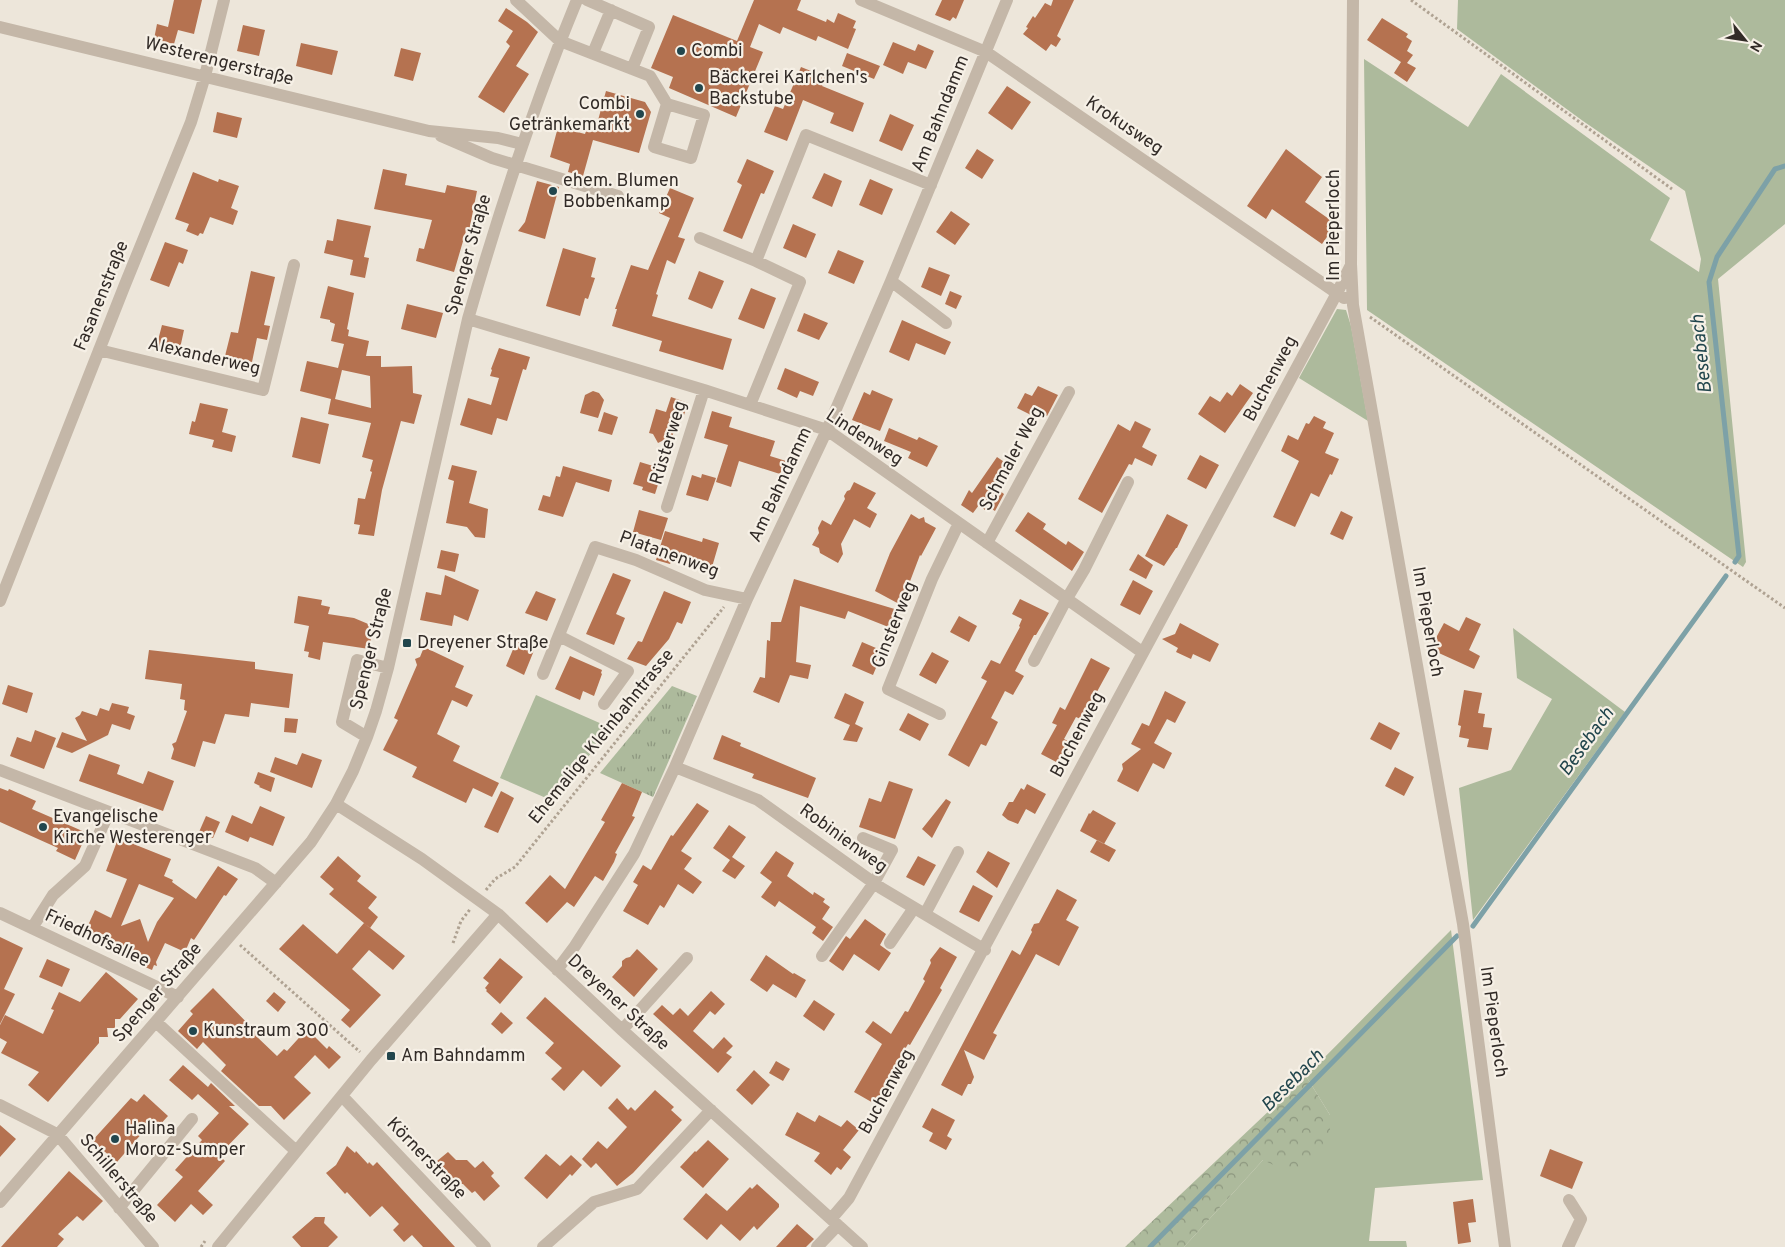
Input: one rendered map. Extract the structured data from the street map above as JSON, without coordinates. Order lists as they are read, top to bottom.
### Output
{
  "streets": {
    "street": [
      "Westerengerstraße",
      "Am Bahndamm",
      "Krokusweg",
      "Im Pieperloch",
      "Spenger Straße",
      "Fasanenstraße",
      "Alexanderweg",
      "Buchenweg",
      "Lindenweg",
      "Rüsterweg",
      "Schmaler Weg",
      "Platanenweg",
      "Ginsterweg",
      "Robinienweg",
      "Friedhofsallee",
      "Dreyener Straße",
      "Körnerstraße",
      "Schillerstraße"
    ],
    "path": ["Ehemalige Kleinbahntrasse"]
  },
  "crossings": [
    ["Westerengerstraße", "Spenger Straße"],
    ["Westerengerstraße", "Fasanenstraße"],
    ["Am Bahndamm", "Krokusweg"],
    ["Am Bahndamm", "Lindenweg"],
    ["Am Bahndamm", "Platanenweg"],
    ["Am Bahndamm", "Robinienweg"],
    ["Am Bahndamm", "Dreyener Straße"],
    ["Krokusweg", "Im Pieperloch"],
    ["Krokusweg", "Buchenweg"],
    ["Im Pieperloch", "Buchenweg"],
    ["Spenger Straße", "Lindenweg"],
    ["Spenger Straße", "Friedhofsallee"],
    ["Spenger Straße", "Dreyener Straße"],
    ["Spenger Straße", "Schillerstraße"],
    ["Fasanenstraße", "Alexanderweg"],
    ["Buchenweg", "Lindenweg"],
    ["Buchenweg", "Robinienweg"],
    ["Buchenweg", "Dreyener Straße"],
    ["Lindenweg", "Rüsterweg"],
    ["Lindenweg", "Schmaler Weg"],
    ["Lindenweg", "Ginsterweg"],
    ["Platanenweg", "Ehemalige Kleinbahntrasse"]
  ],
  "water": ["Besebach"],
  "places": {
    "other": [
      "Combi",
      "Bäckerei Karlchen's Backstube",
      "Combi Getränkemarkt",
      "ehem. Blumen Bobbenkamp",
      "Evangelische Kirche Westerenger",
      "Kunstraum 300",
      "Halina Moroz-Sumper"
    ],
    "transit": ["Dreyener Straße", "Am Bahndamm"]
  },
  "north": "bottom right"
}
